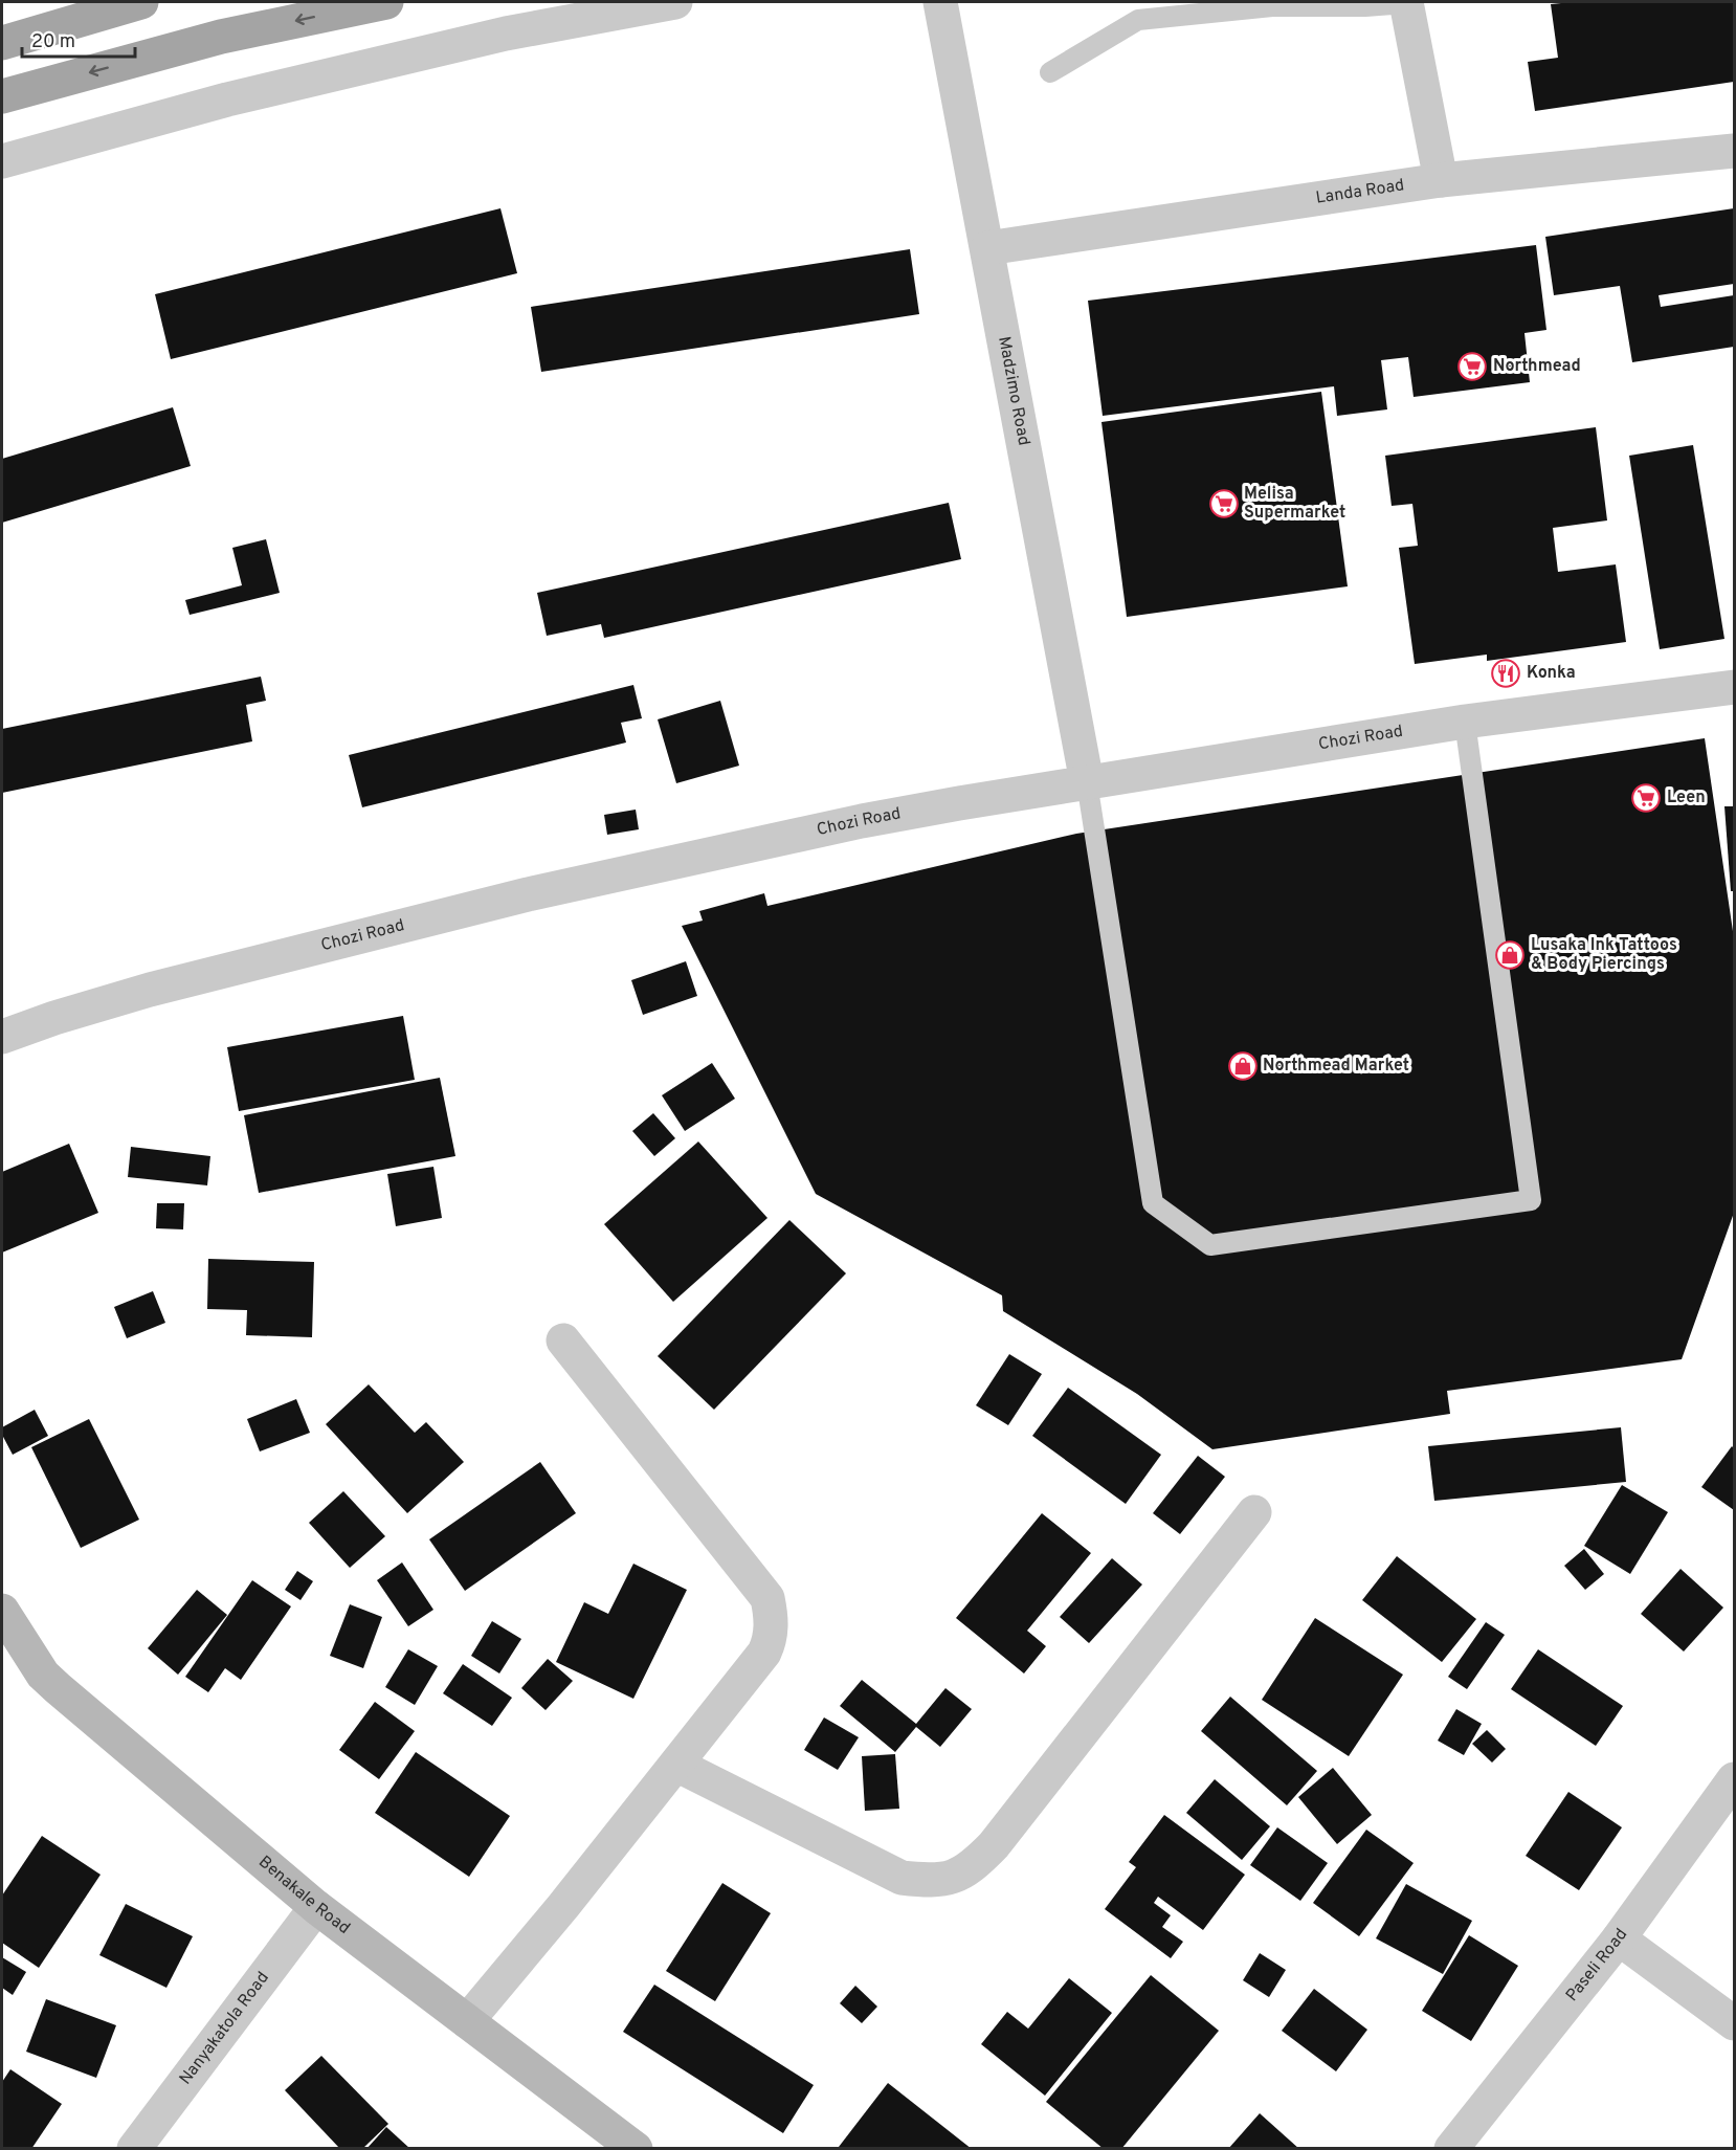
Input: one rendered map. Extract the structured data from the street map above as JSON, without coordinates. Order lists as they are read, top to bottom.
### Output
{
  "streets": {
    "street": [
      "Landa Road",
      "Madzimo Road",
      "Chozi Road",
      "Benakale Road",
      "Paseli Road",
      "Nanyakatola Road"
    ]
  },
  "crossings": [
    ["Landa Road", "Madzimo Road"],
    ["Madzimo Road", "Chozi Road"],
    ["Benakale Road", "Nanyakatola Road"]
  ],
  "places": {
    "supermarket": ["Northmead", "Melisa Supermarket", "Leen"],
    "restaurant": ["Konka"],
    "shop": ["Lusaka Ink Tattoos & Body Piercings", "Northmead Market"]
  },
  "scale_bar": "20 m"
}
